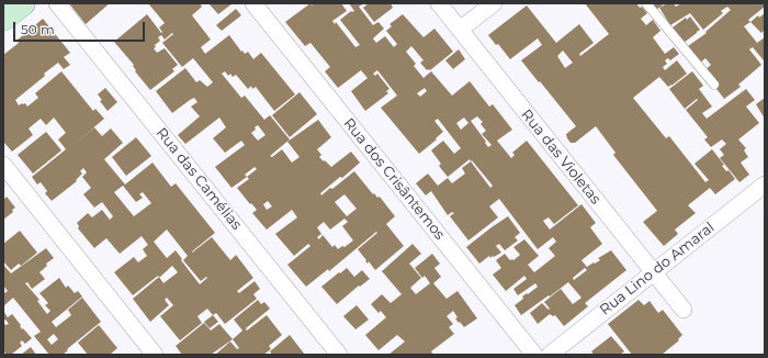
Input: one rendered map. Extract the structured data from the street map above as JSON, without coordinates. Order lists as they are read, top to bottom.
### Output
{
  "streets": {
    "street": [
      "Rua das Violetas",
      "Rua das Camélias",
      "Rua dos Crisântemos",
      "Rua Lino do Amaral"
    ]
  },
  "crossings": [
    ["Rua das Violetas", "Rua Lino do Amaral"]
  ],
  "scale_bar": "50 m"
}
